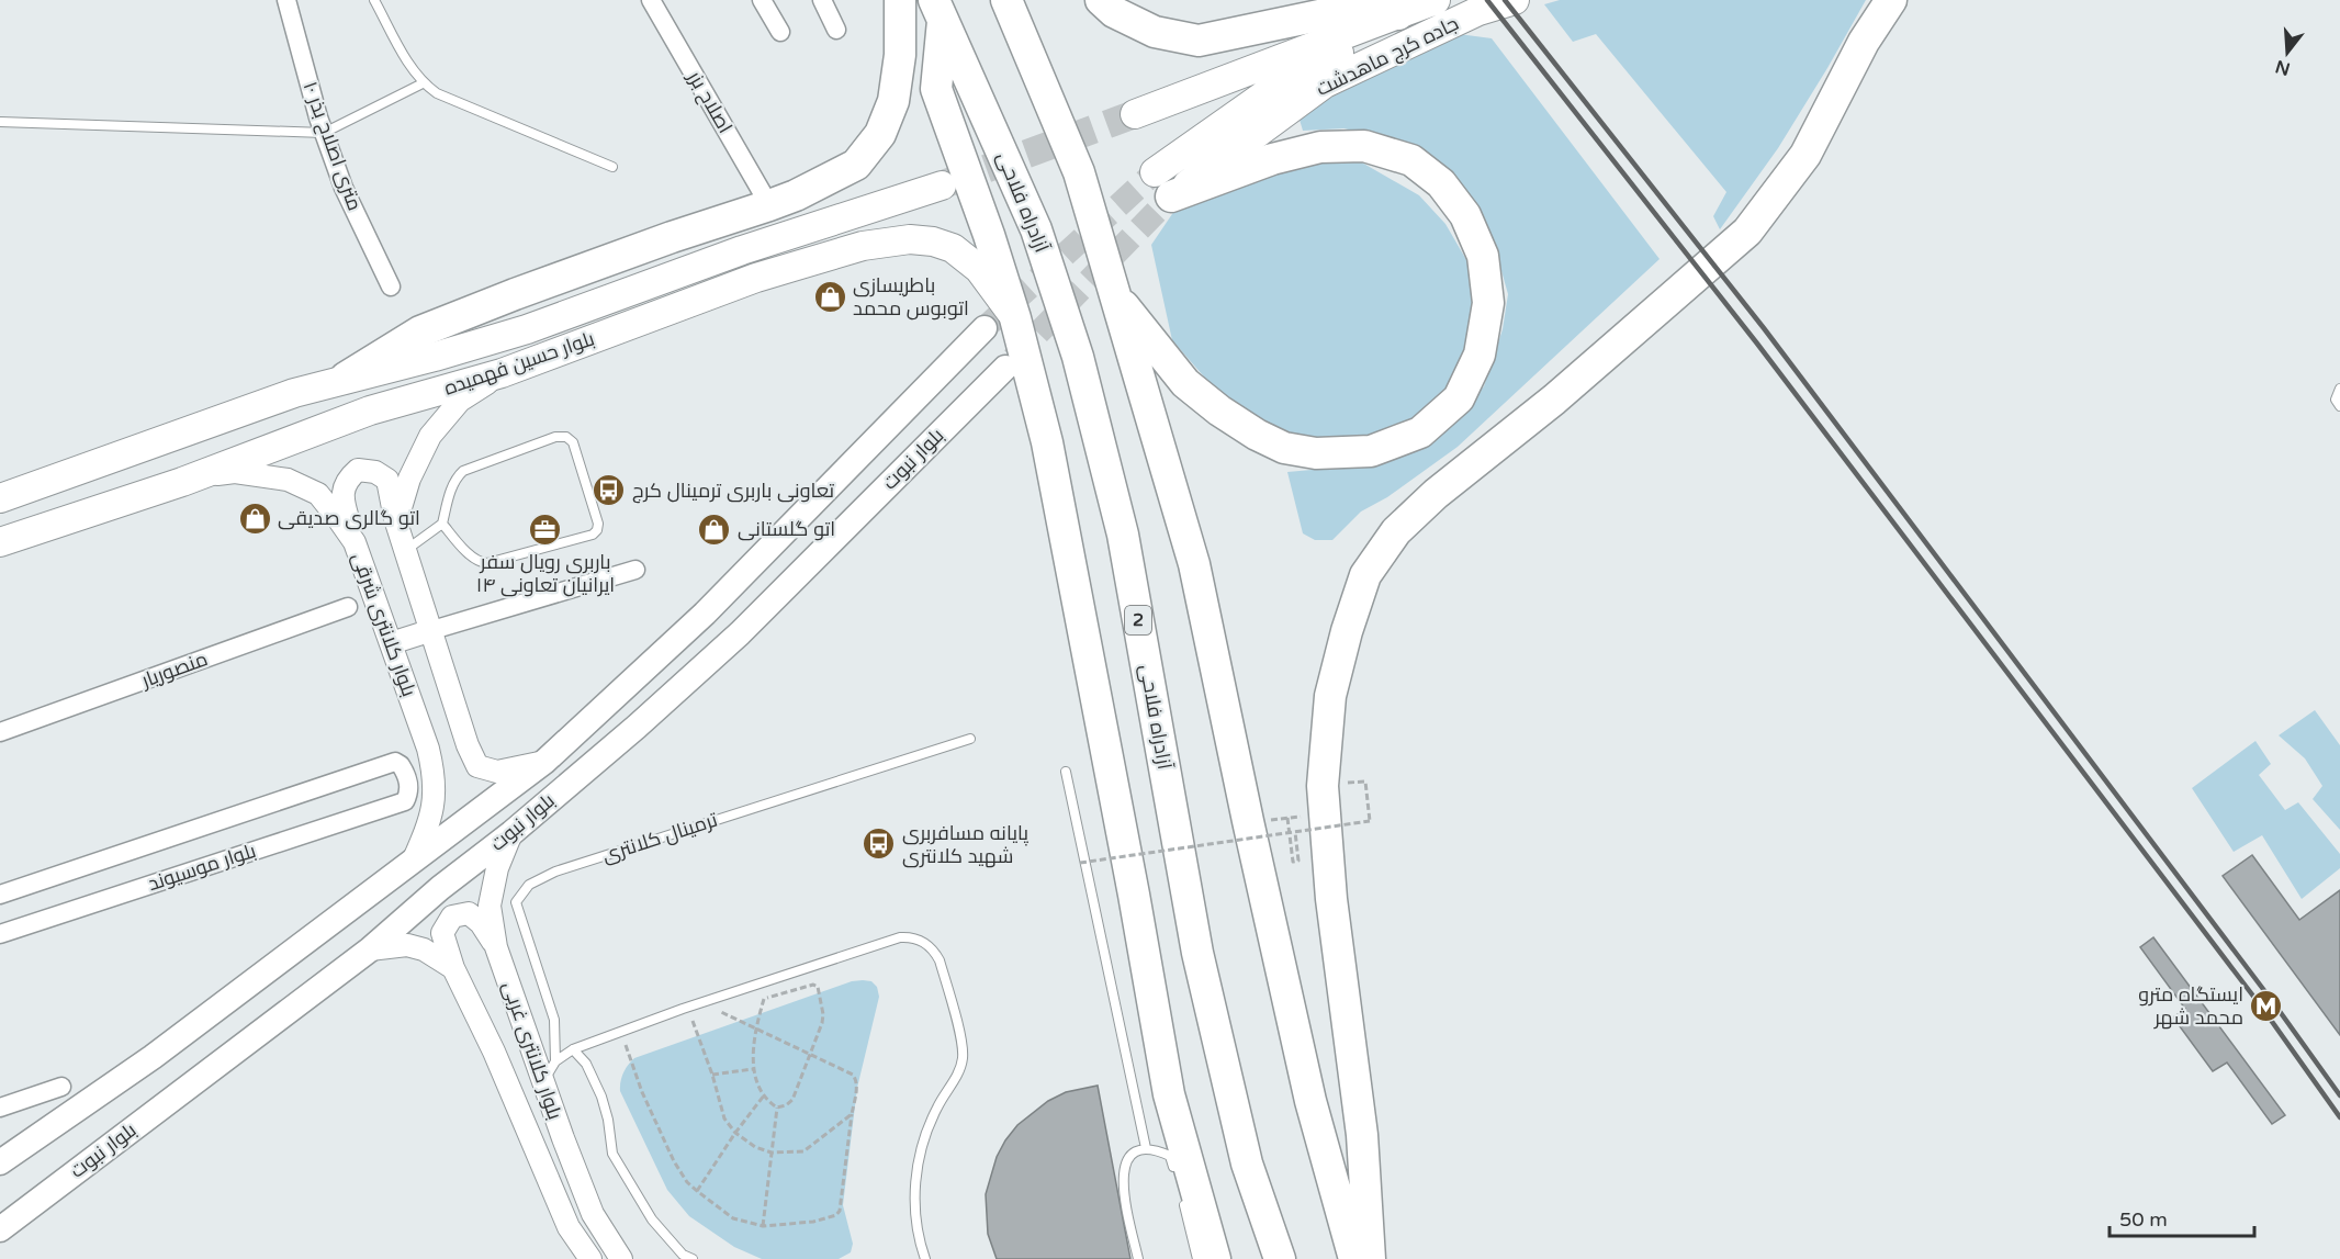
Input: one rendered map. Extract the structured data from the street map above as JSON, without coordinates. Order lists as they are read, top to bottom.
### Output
{
  "streets": {
    "highway": ["آزادراه فلاحی", "2"],
    "main road": ["جاده کرج ماهدشت", "بلوار حسین فهمیده", "بلوار نبوت"],
    "street": [
      "اصلاح بزر",
      "۱۰ متری اصلاح بذر",
      "بلوار کلانتری شرقی",
      "منصوریار",
      "بلوار موسیوند",
      "بلوار کلانتری غربی"
    ],
    "lane": ["ترمینال کلانتری"]
  },
  "crossings": [
    ["بلوار حسین فهمیده", "بلوار کلانتری شرقی"],
    ["بلوار نبوت", "بلوار کلانتری شرقی"],
    ["بلوار نبوت", "بلوار کلانتری غربی"]
  ],
  "places": {
    "shop": ["باطریسازی اتوبوس محمد", "اتو گالری صدیقی", "اتو گلستانی"],
    "bus stop": ["تعاونی باربری ترمینال کرج", "پایانه مسافربری شهید کلانتری"],
    "office": ["باربری رویال سفر ایرانیان تعاونی ۱۴"],
    "metro station": ["ایستگاه مترو محمد شهر"]
  },
  "scale_bar": "50 m",
  "north": "bottom"
}
